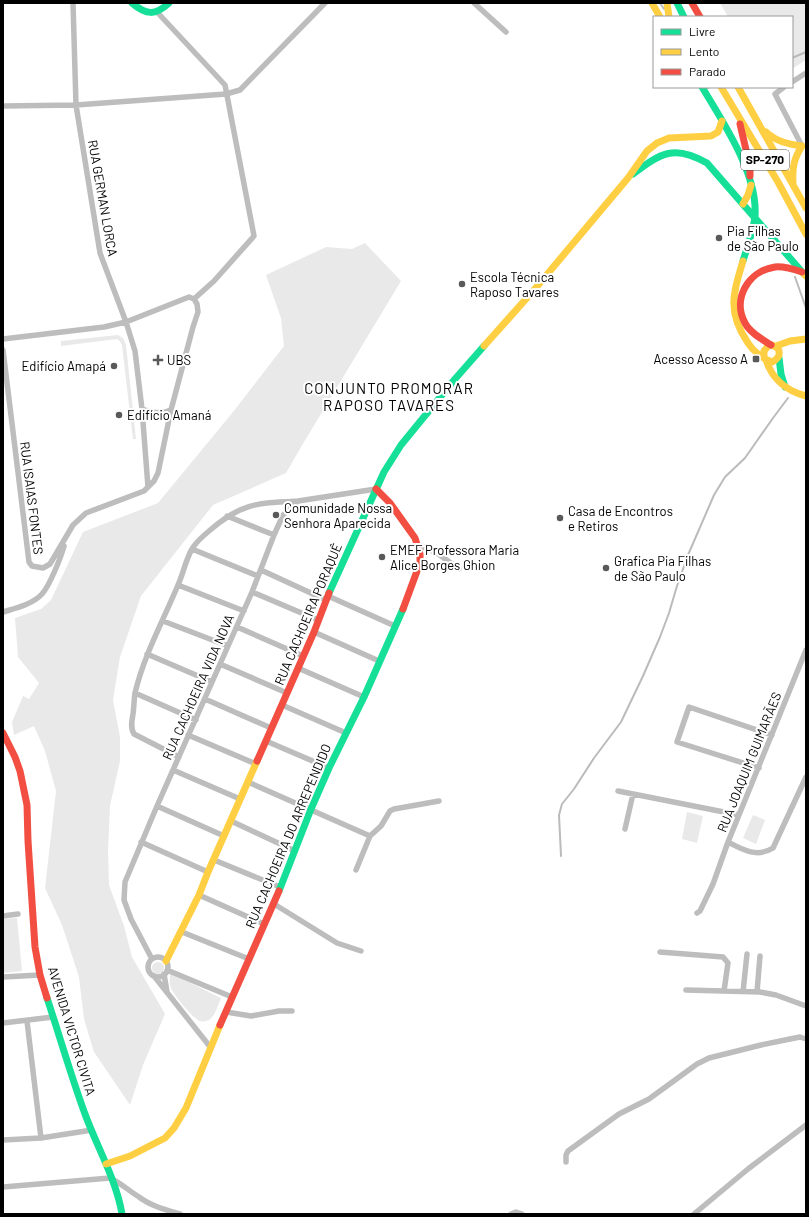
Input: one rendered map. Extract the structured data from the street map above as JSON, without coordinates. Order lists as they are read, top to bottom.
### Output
{
  "streets": {
    "main road": [
      "SP-270",
      "RUA CACHOEIRA PORAQUÊ",
      "RUA CACHOEIRA DO ARREPENDIDO",
      "AVENIDA VICTOR CIVITA"
    ],
    "street": [
      "RUA GERMAN LORCA",
      "RUA ISAIAS FONTES",
      "RUA CACHOEIRA VIDA NOVA",
      "RUA JOAQUIM GUIMARÃES"
    ]
  },
  "crossings": [
    ["RUA GERMAN LORCA", "RUA ISAIAS FONTES"],
    ["RUA CACHOEIRA PORAQUÊ", "RUA CACHOEIRA VIDA NOVA"],
    ["RUA CACHOEIRA PORAQUÊ", "RUA CACHOEIRA DO ARREPENDIDO"],
    ["RUA CACHOEIRA DO ARREPENDIDO", "AVENIDA VICTOR CIVITA"]
  ],
  "districts": ["CONJUNTO PROMORAR RAPOSO TAVARES"],
  "places": {
    "other": [
      "Pia Filhas de São Paulo",
      "Escola Técnica Raposo Tavares",
      "Edifício Amapá",
      "Edifício Amaná",
      "Comunidade Nossa Senhora Aparecida",
      "Casa de Encontros e Retiros",
      "EMEF Professora Maria Alice Borges Ghion",
      "Grafica Pia Filhas de São Paulo"
    ],
    "transit": ["Acesso Acesso A"],
    "health": ["UBS"]
  },
  "legend": ["Livre", "Lento", "Parado"]
}
